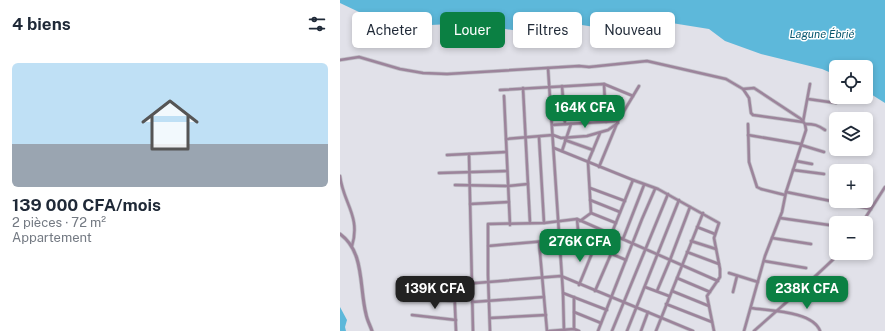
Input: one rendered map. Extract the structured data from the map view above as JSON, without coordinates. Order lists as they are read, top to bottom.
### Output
{
  "water": ["Lagune Ébrié"],
  "page": {
    "heading": "4 biens",
    "chip": [
      "Acheter",
      "Louer",
      "Filtres",
      "Nouveau"
    ],
    "list": [
      {
        "name": "139 000 CFA/mois",
        "note": "2 pièces · 72 m² · Appartement"
      }
    ],
    "map_buttons": ["+", "−"],
    "price": [
      "164K CFA",
      "276K CFA",
      "139K CFA",
      "238K CFA"
    ]
  }
}
